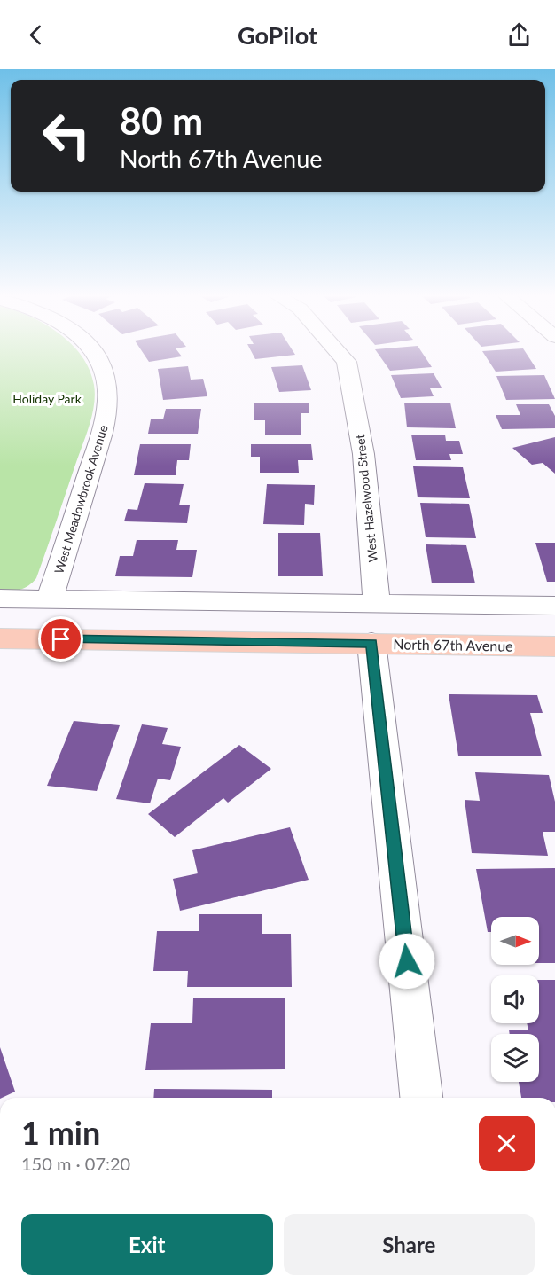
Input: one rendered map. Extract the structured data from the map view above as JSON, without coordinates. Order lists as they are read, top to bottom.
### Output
{
  "streets": {
    "main road": ["North 67th Avenue"],
    "street": ["West Hazelwood Street", "West Meadowbrook Avenue"]
  },
  "parks": ["Holiday Park"],
  "north": "right",
  "page": {
    "header": "GoPilot",
    "turn": ["80 m", "North 67th Avenue"],
    "heading": ["1 min", "150 m · 07:20"],
    "buttons": ["Exit", "Share"]
  }
}
